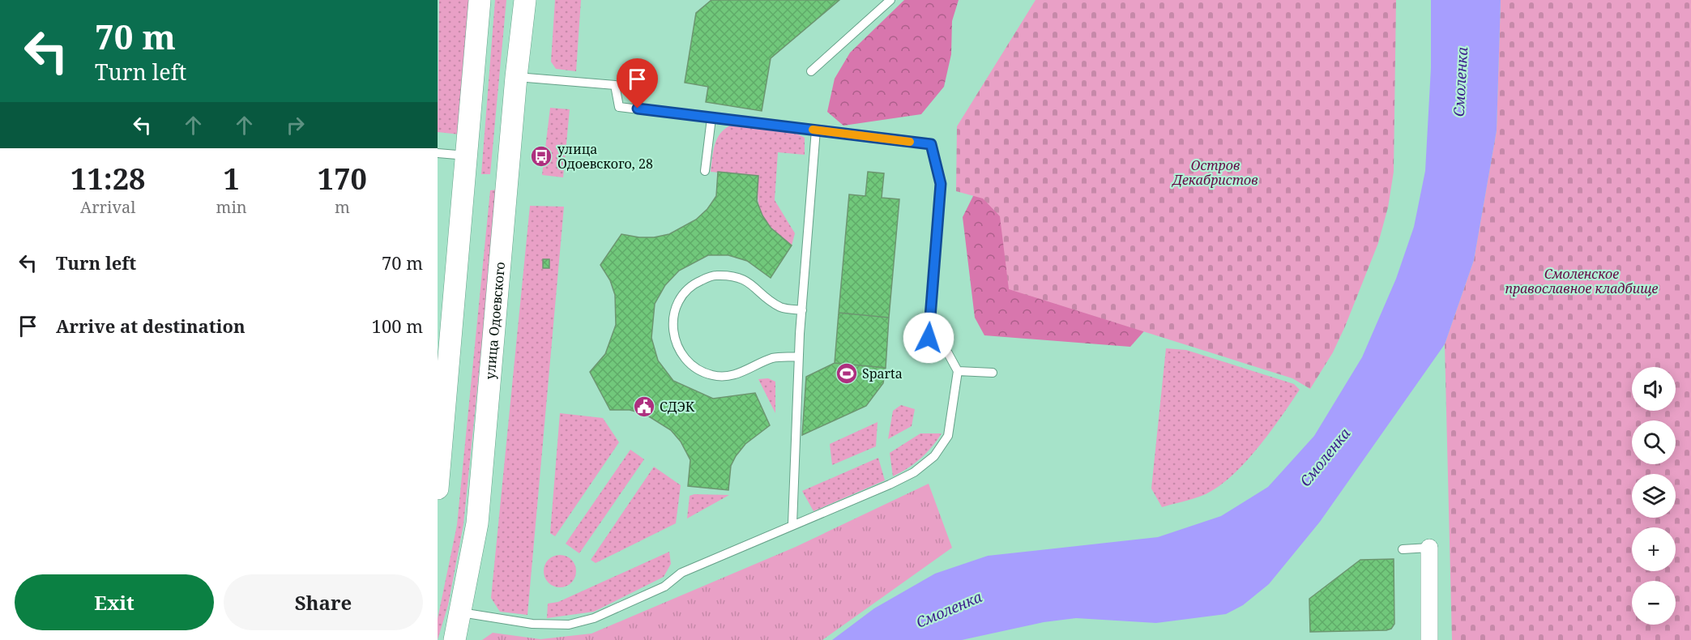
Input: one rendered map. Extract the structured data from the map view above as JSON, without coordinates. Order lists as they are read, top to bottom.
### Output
{
  "streets": {
    "street": ["улица Одоевского"]
  },
  "water": ["Смоленка"],
  "parks": ["Остров Декабристов", "Смоленское православное кладбище"],
  "places": {
    "bus stop": ["улица Одоевского, 28"],
    "sports": ["Sparta"],
    "public building": ["СДЭК"]
  },
  "page": {
    "turn": ["70 m", "Turn left"],
    "eta": [
      "11:28",
      "Arrival",
      "1",
      "min",
      "170",
      "m"
    ],
    "list": [
      {
        "name": "Turn left",
        "value": "70 m"
      },
      {
        "name": "Arrive at destination",
        "value": "100 m"
      }
    ],
    "map_buttons": ["+", "−"],
    "buttons": ["Exit", "Share"]
  }
}
